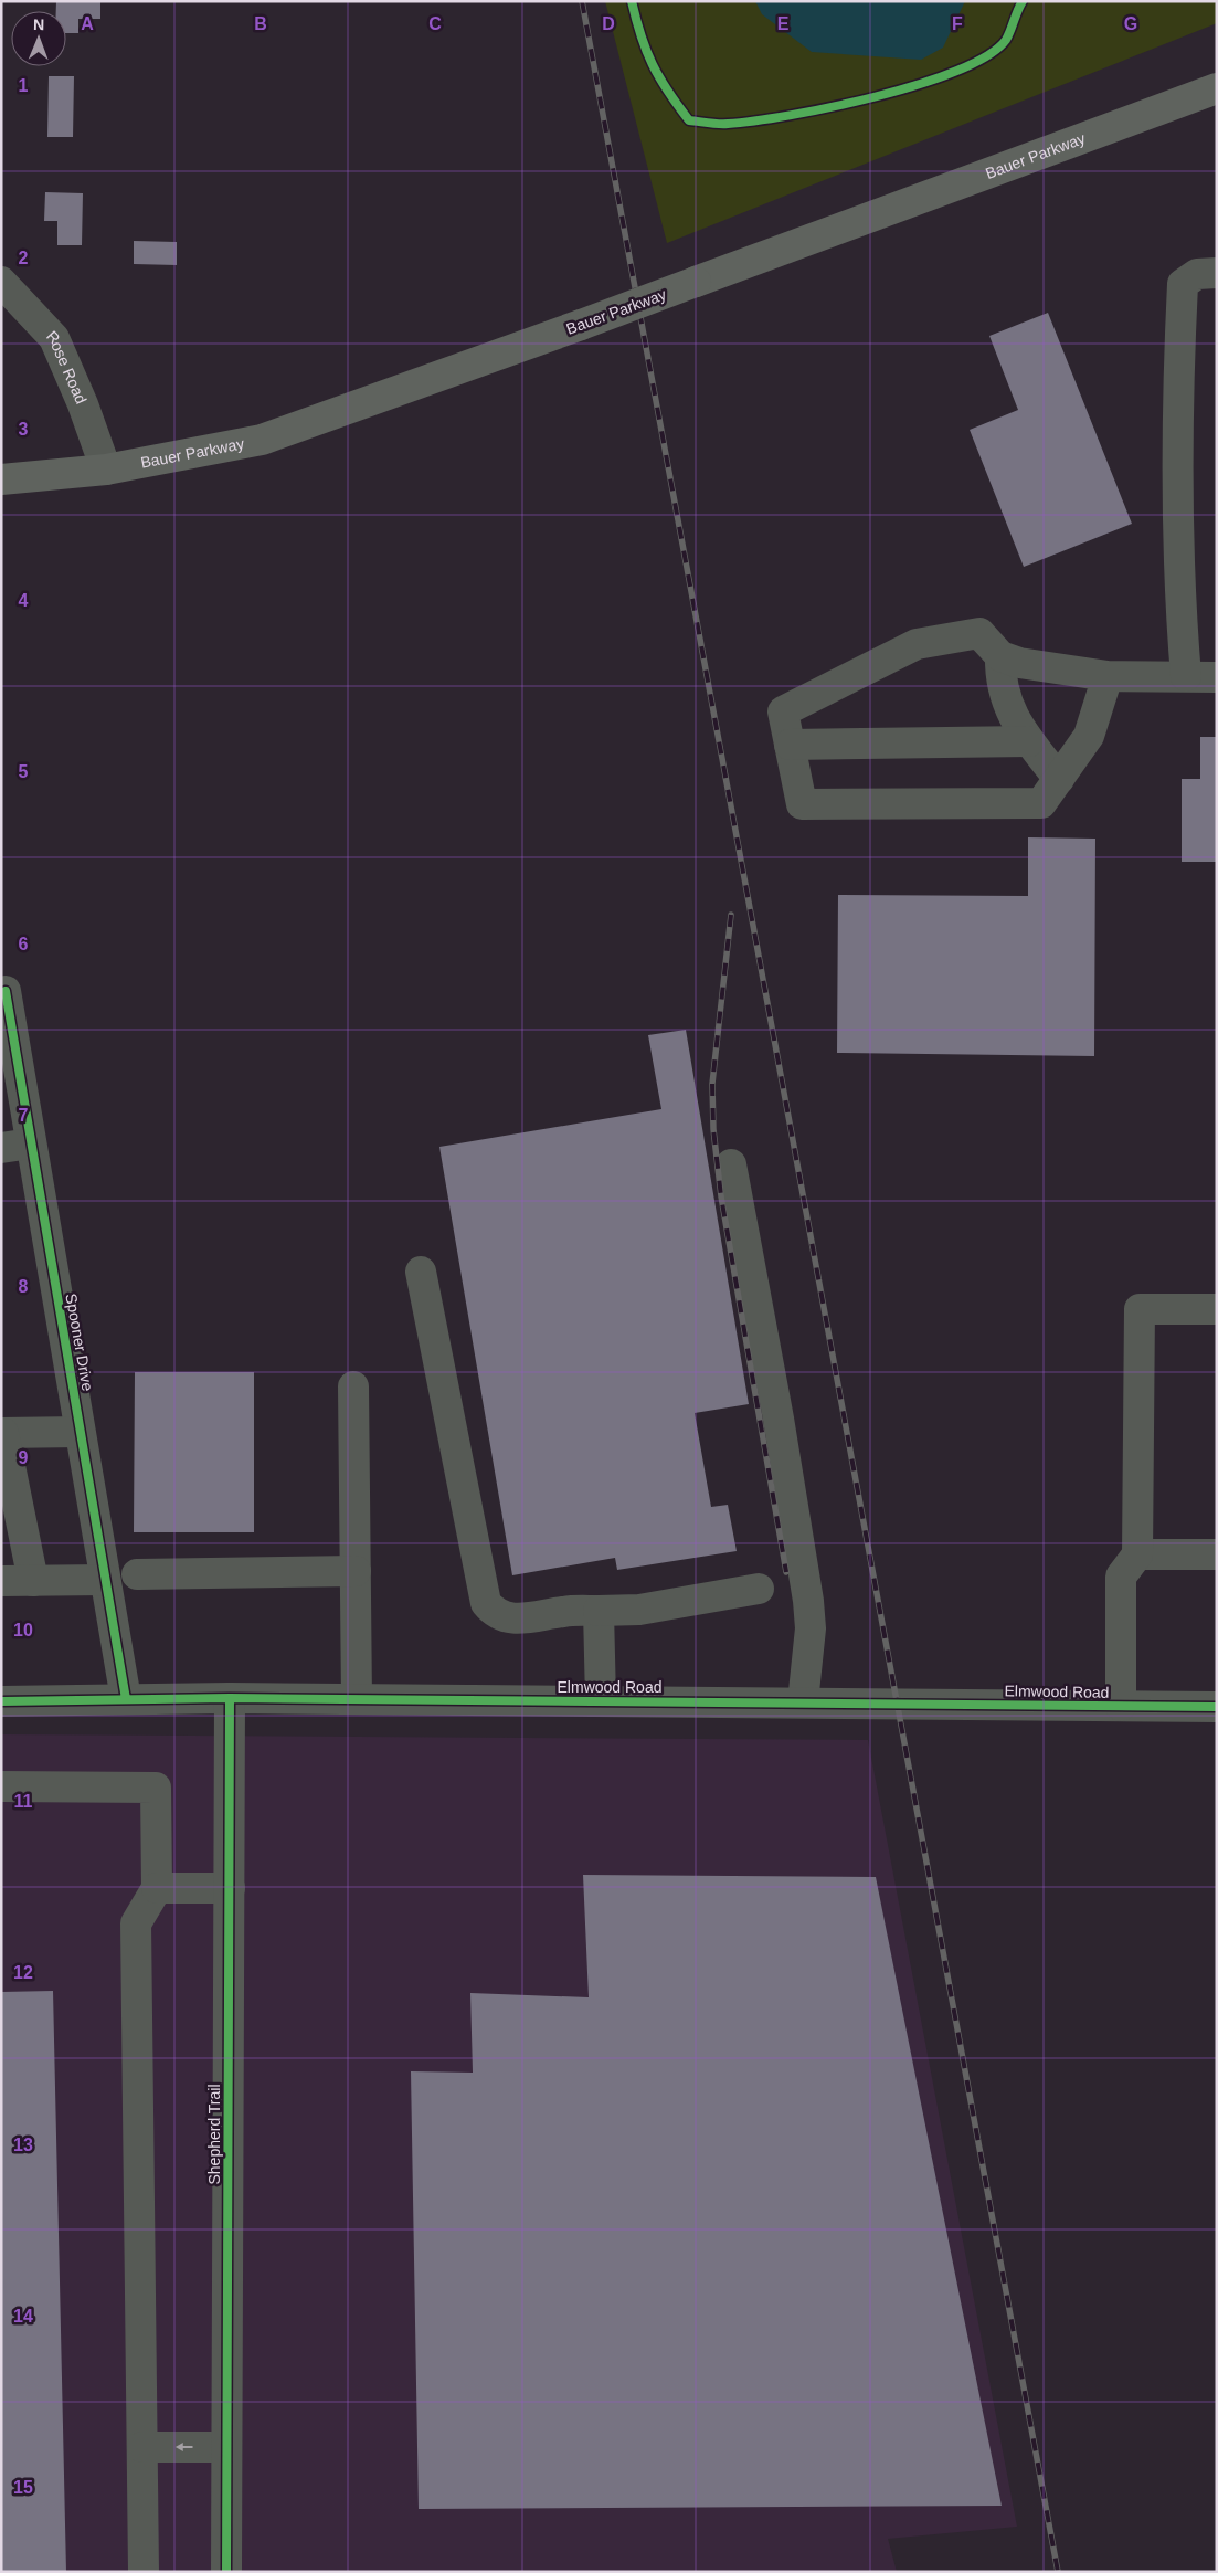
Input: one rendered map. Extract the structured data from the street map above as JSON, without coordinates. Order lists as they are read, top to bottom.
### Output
{
  "streets": {
    "main road": ["Bauer Parkway"],
    "street": [
      "Rose Road",
      "Spooner Drive",
      "Elmwood Road",
      "Shepherd Trail"
    ]
  },
  "crossings": [
    ["Bauer Parkway", "Rose Road"],
    ["Spooner Drive", "Elmwood Road"],
    ["Elmwood Road", "Shepherd Trail"]
  ],
  "north": "top",
  "grid": {
    "columns": [
      "A",
      "B",
      "C",
      "D",
      "E",
      "F",
      "G"
    ],
    "rows": [
      "1",
      "2",
      "3",
      "4",
      "5",
      "6",
      "7",
      "8",
      "9",
      "10",
      "11",
      "12",
      "13",
      "14",
      "15"
    ]
  }
}
